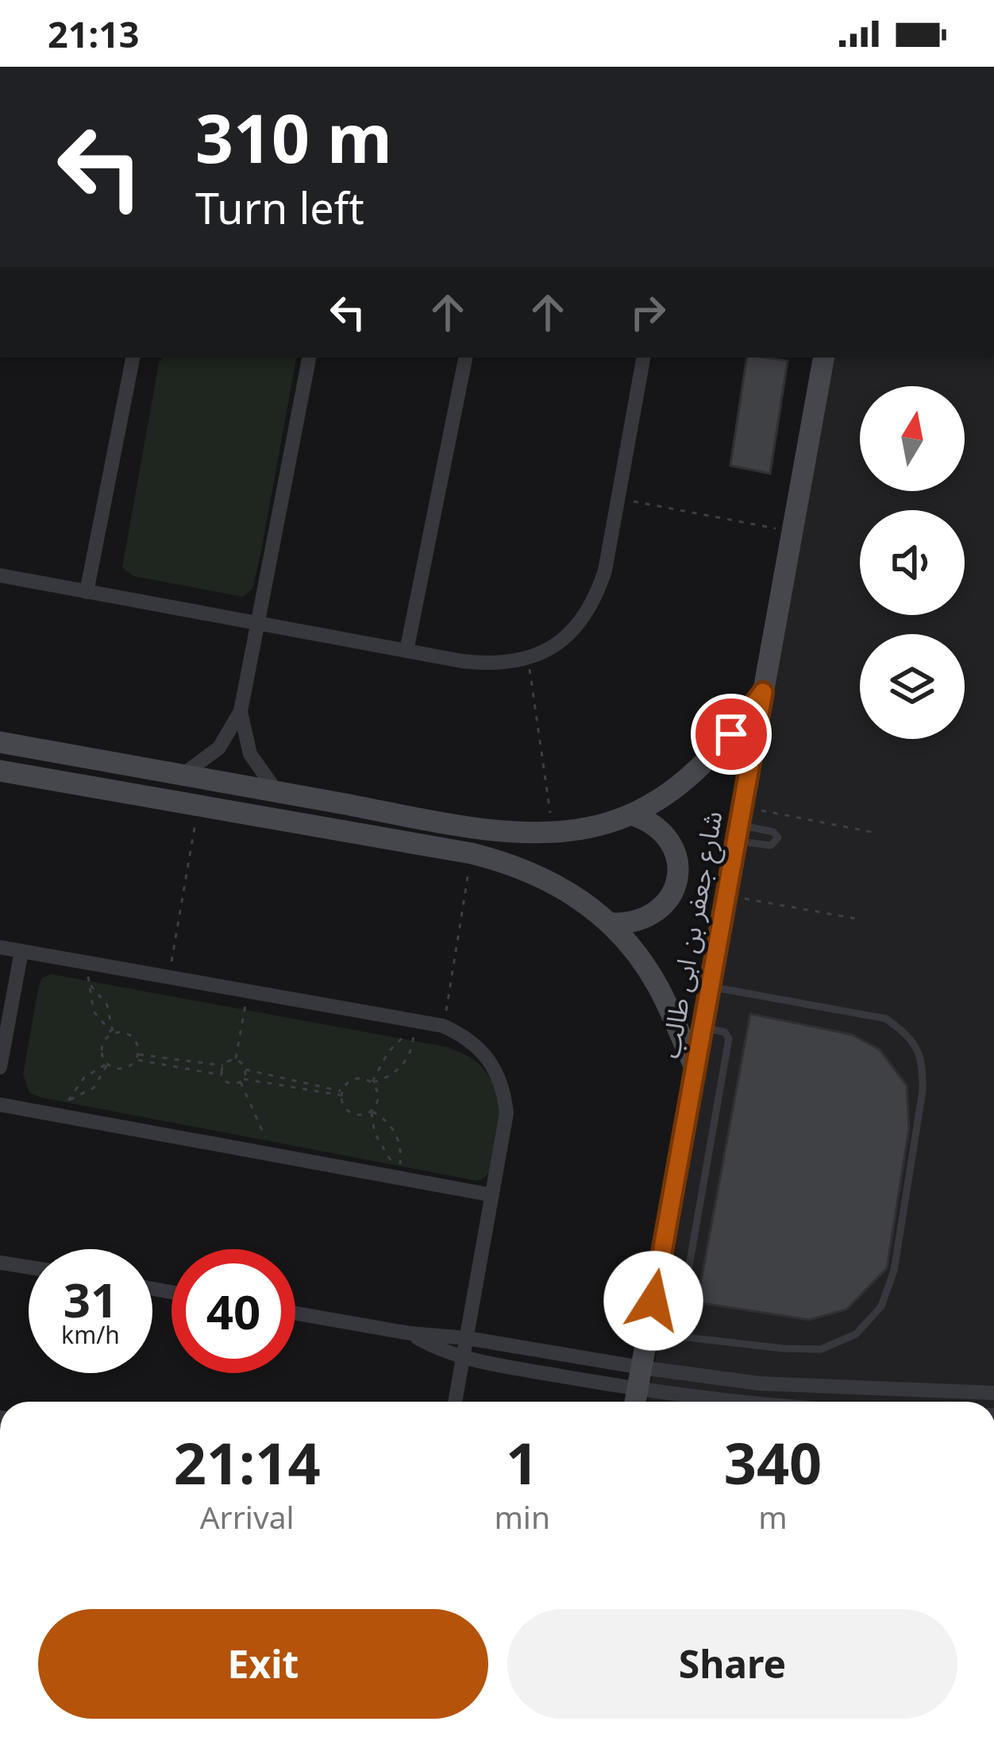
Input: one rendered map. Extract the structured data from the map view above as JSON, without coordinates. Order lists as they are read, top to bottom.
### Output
{
  "streets": {
    "street": ["شارع جعفر بن ابى طالب"]
  },
  "north": "top",
  "page": {
    "status": "21:13",
    "turn": ["310 m", "Turn left"],
    "speed": "31 km/h",
    "limit": "40",
    "eta": [
      "21:14",
      "Arrival",
      "1",
      "min",
      "340",
      "m"
    ],
    "buttons": ["Exit", "Share"]
  }
}
